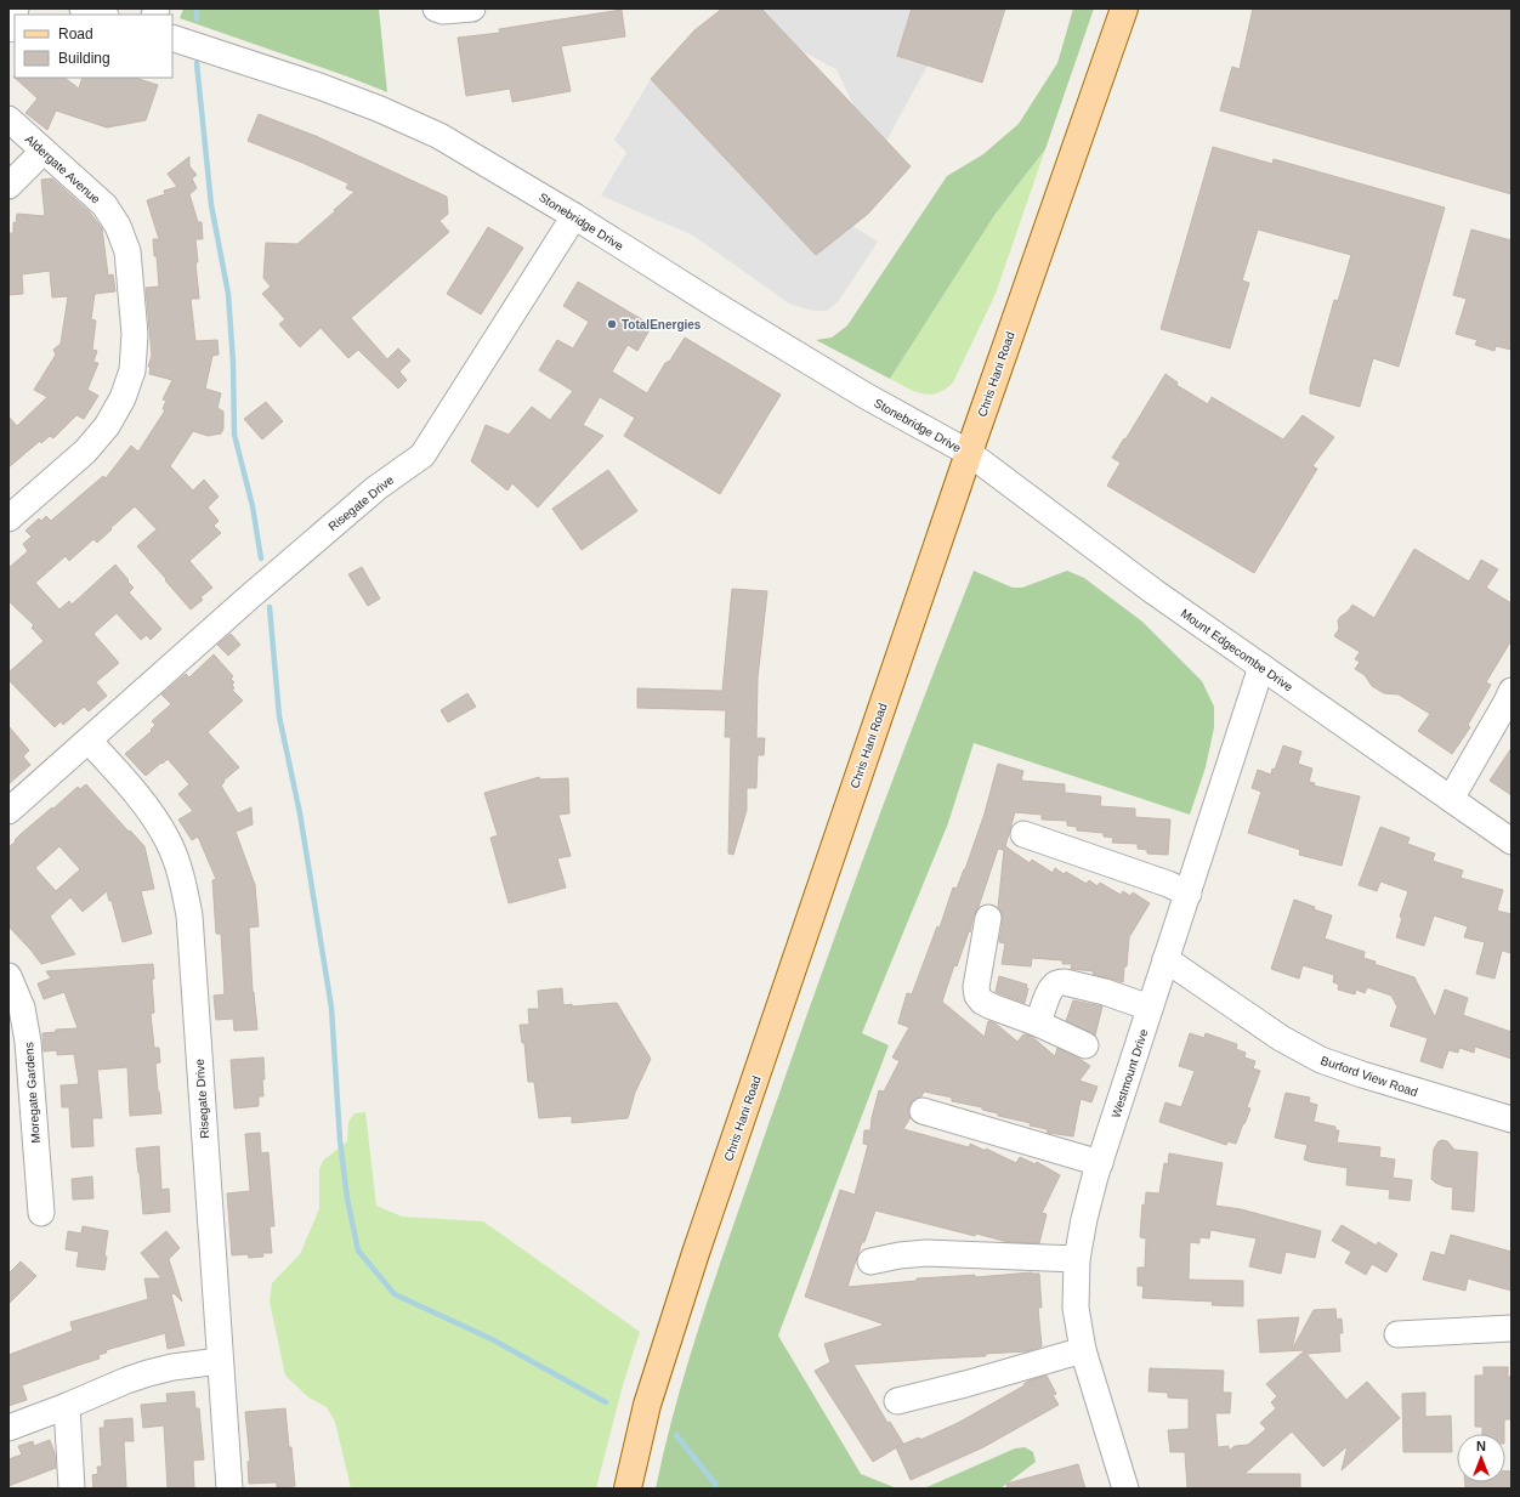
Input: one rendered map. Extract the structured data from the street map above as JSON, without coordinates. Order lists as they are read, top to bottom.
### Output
{
  "streets": {
    "main road": ["Chris Hani Road"],
    "street": [
      "Aldergate Avenue",
      "Stonebridge Drive",
      "Risegate Drive",
      "Mount Edgecombe Drive",
      "Westmount Drive",
      "Burford View Road",
      "Moregate Gardens"
    ]
  },
  "crossings": [
    ["Stonebridge Drive", "Chris Hani Road"],
    ["Stonebridge Drive", "Risegate Drive"],
    ["Stonebridge Drive", "Mount Edgecombe Drive"],
    ["Chris Hani Road", "Mount Edgecombe Drive"],
    ["Mount Edgecombe Drive", "Westmount Drive"],
    ["Westmount Drive", "Burford View Road"]
  ],
  "places": ["TotalEnergies"],
  "legend": ["Road", "Building"],
  "north": "top"
}
